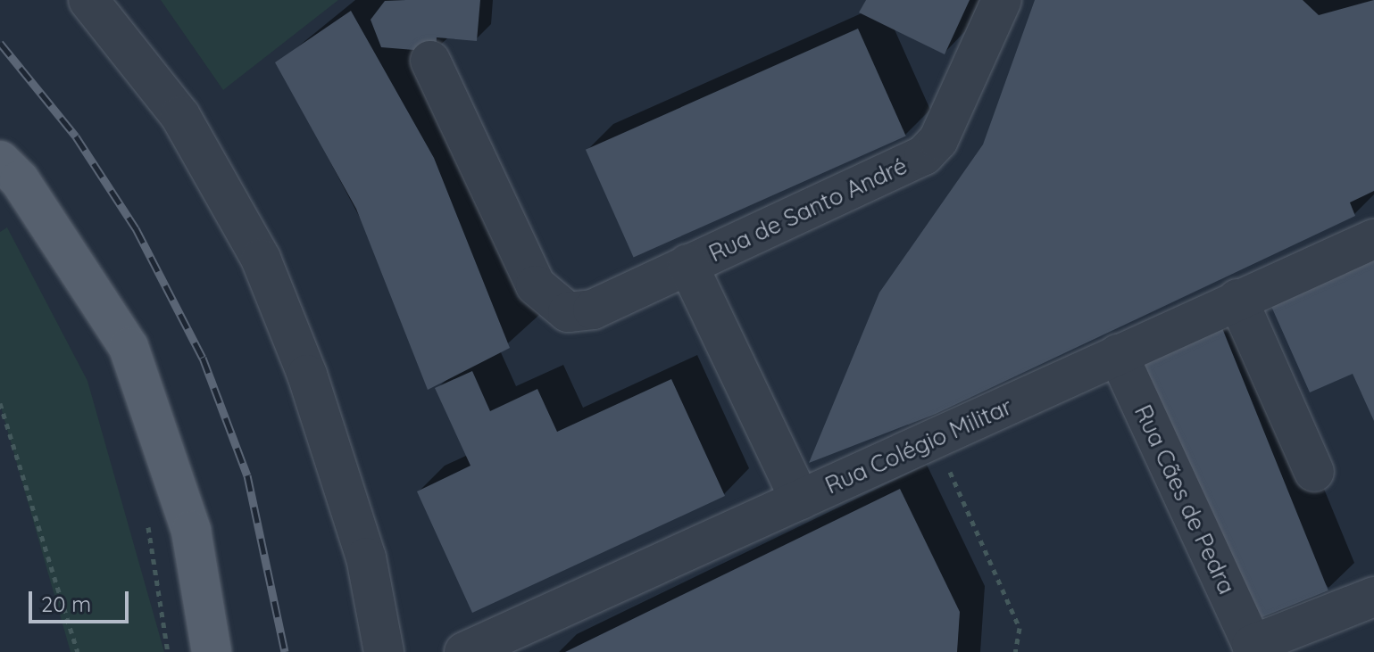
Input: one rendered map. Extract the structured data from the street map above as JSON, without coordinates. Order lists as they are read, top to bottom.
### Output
{
  "streets": {
    "street": ["Rua de Santo André", "Rua Colégio Militar", "Rua Cães de Pedra"]
  },
  "crossings": [
    ["Rua de Santo André", "Rua Colégio Militar"],
    ["Rua Colégio Militar", "Rua Cães de Pedra"]
  ],
  "scale_bar": "20 m"
}
